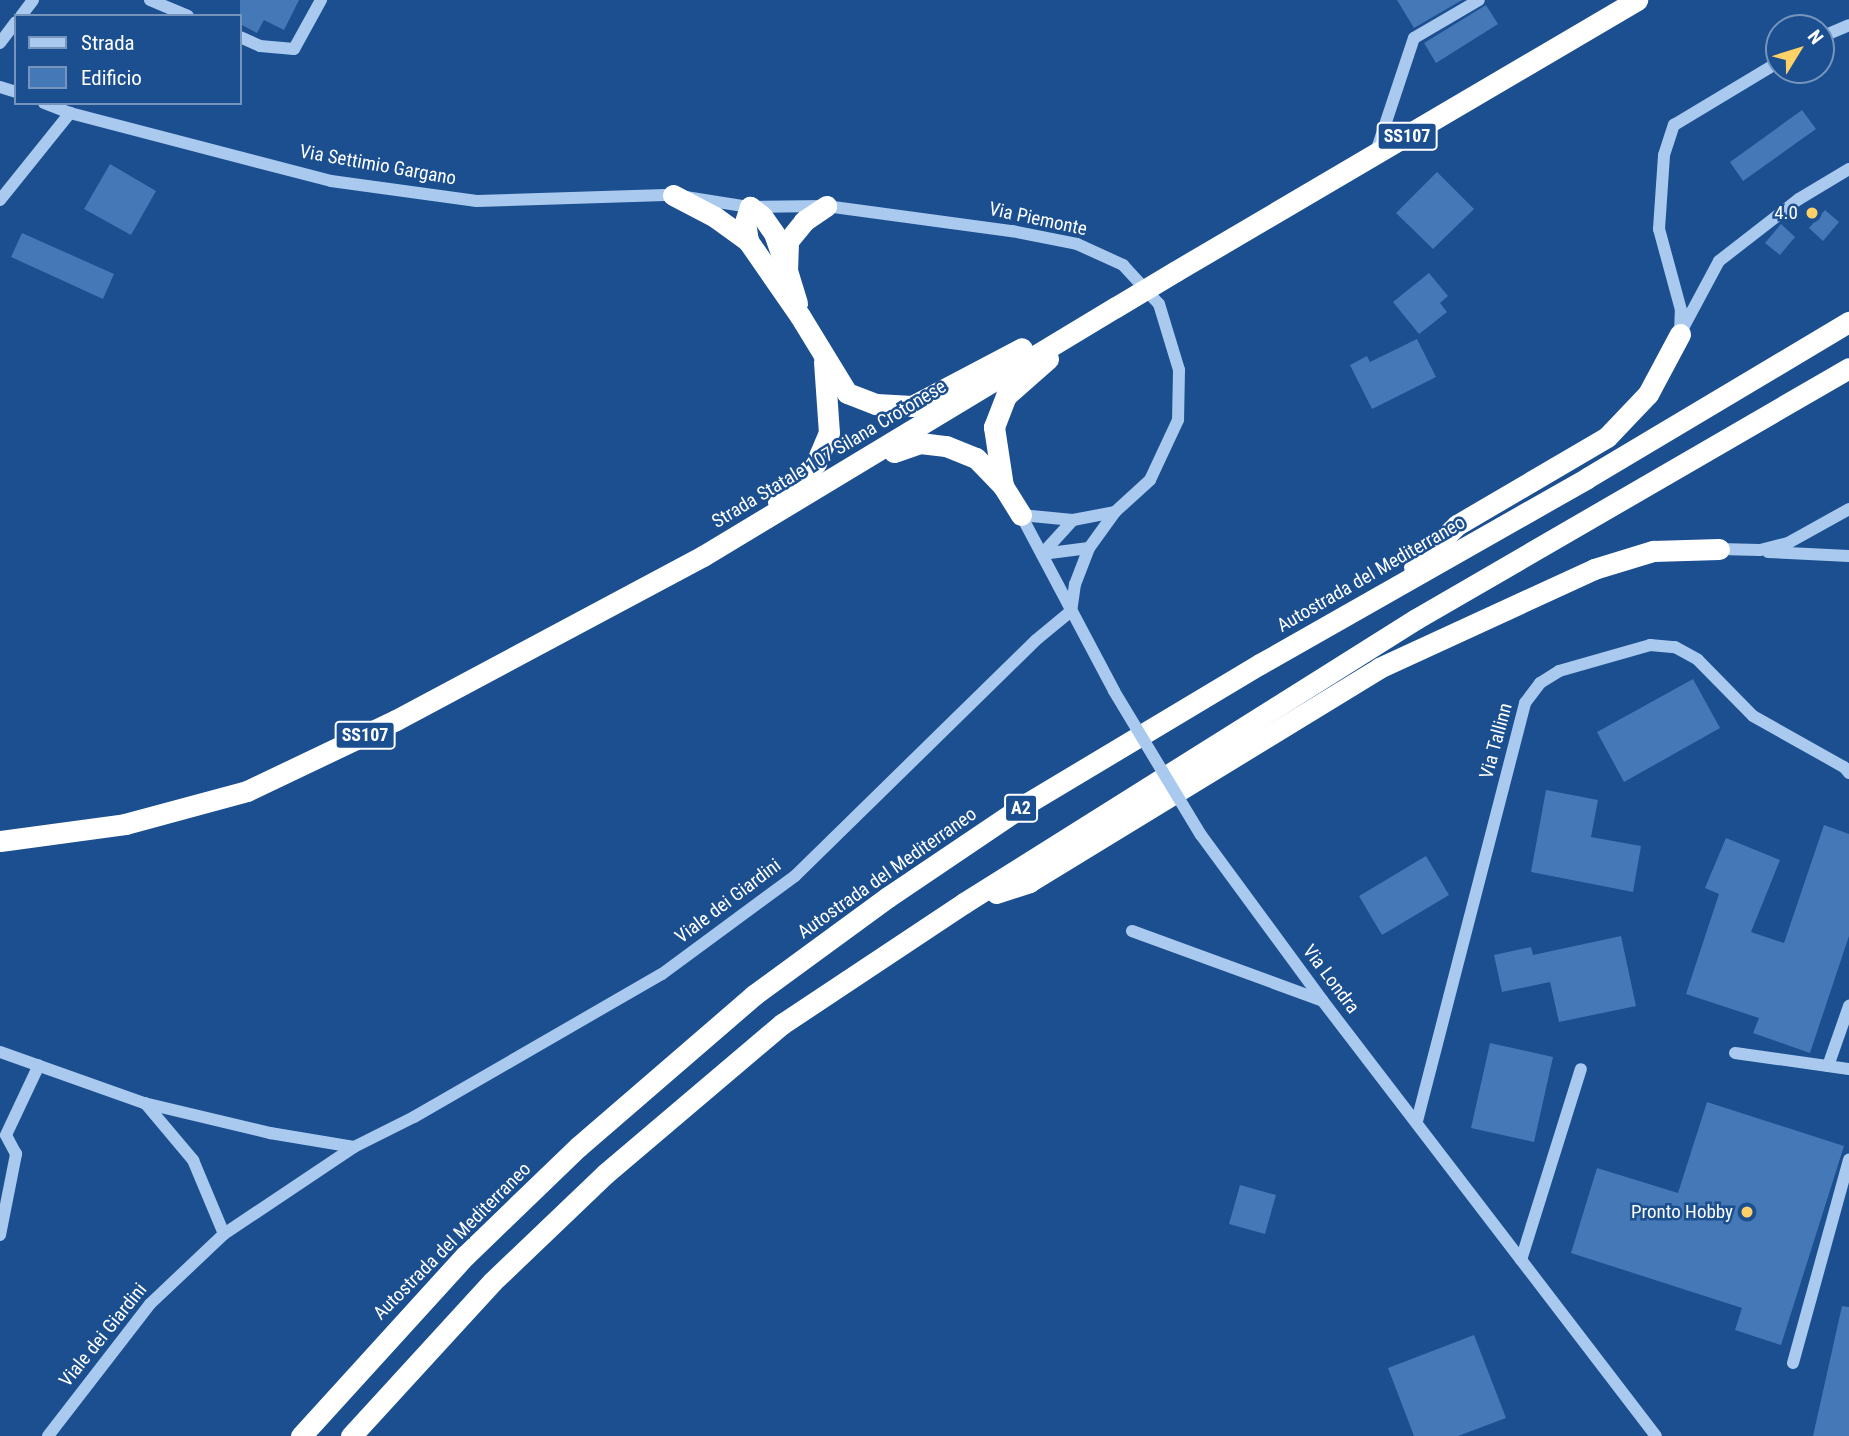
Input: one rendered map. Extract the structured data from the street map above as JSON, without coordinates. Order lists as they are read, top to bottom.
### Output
{
  "streets": {
    "highway": [
      "SS107",
      "Strada Statale 107 Silana Crotonese",
      "Autostrada del Mediterraneo",
      "A2"
    ],
    "street": [
      "Via Settimio Gargano",
      "Via Piemonte",
      "Via Tallinn",
      "Viale dei Giardini",
      "Via Londra"
    ]
  },
  "crossings": [
    ["Via Settimio Gargano", "Via Piemonte"],
    ["Via Piemonte", "Viale dei Giardini"],
    ["Via Piemonte", "Via Londra"],
    ["Via Tallinn", "Via Londra"],
    ["Viale dei Giardini", "Via Londra"]
  ],
  "places": ["4.0", "Pronto Hobby"],
  "legend": ["Strada", "Edificio"],
  "north": "top right"
}
